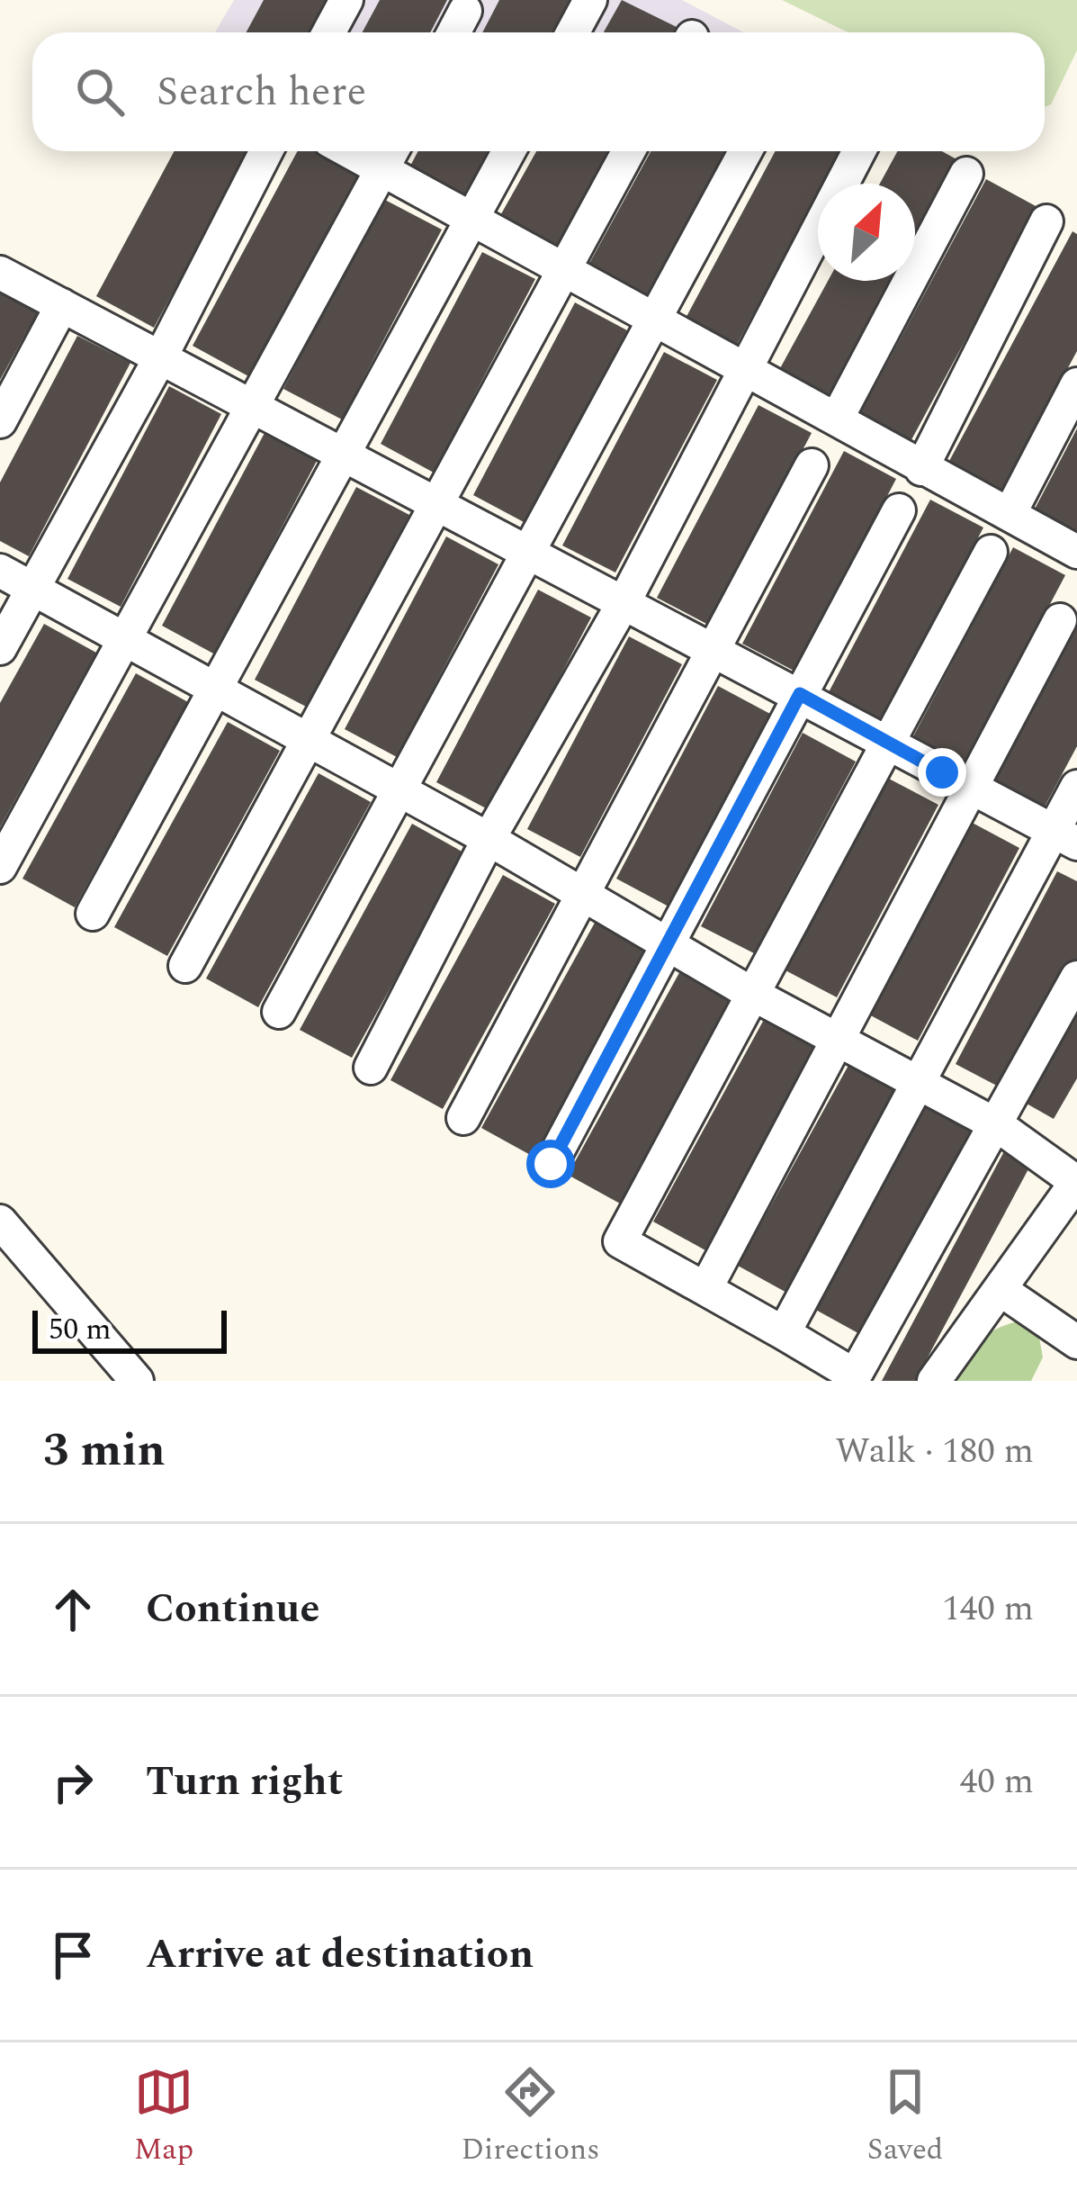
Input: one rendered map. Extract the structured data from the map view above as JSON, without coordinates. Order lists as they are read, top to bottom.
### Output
{
  "scale_bar": "50 m",
  "north": "top right",
  "page": {
    "search": "Search here",
    "scale": "50 m",
    "heading": ["3 min", "Walk · 180 m"],
    "list": [
      ["Continue", "140 m"],
      ["Turn right", "40 m"],
      "Arrive at destination"
    ],
    "nav": ["Map", "Directions", "Saved"]
  }
}
